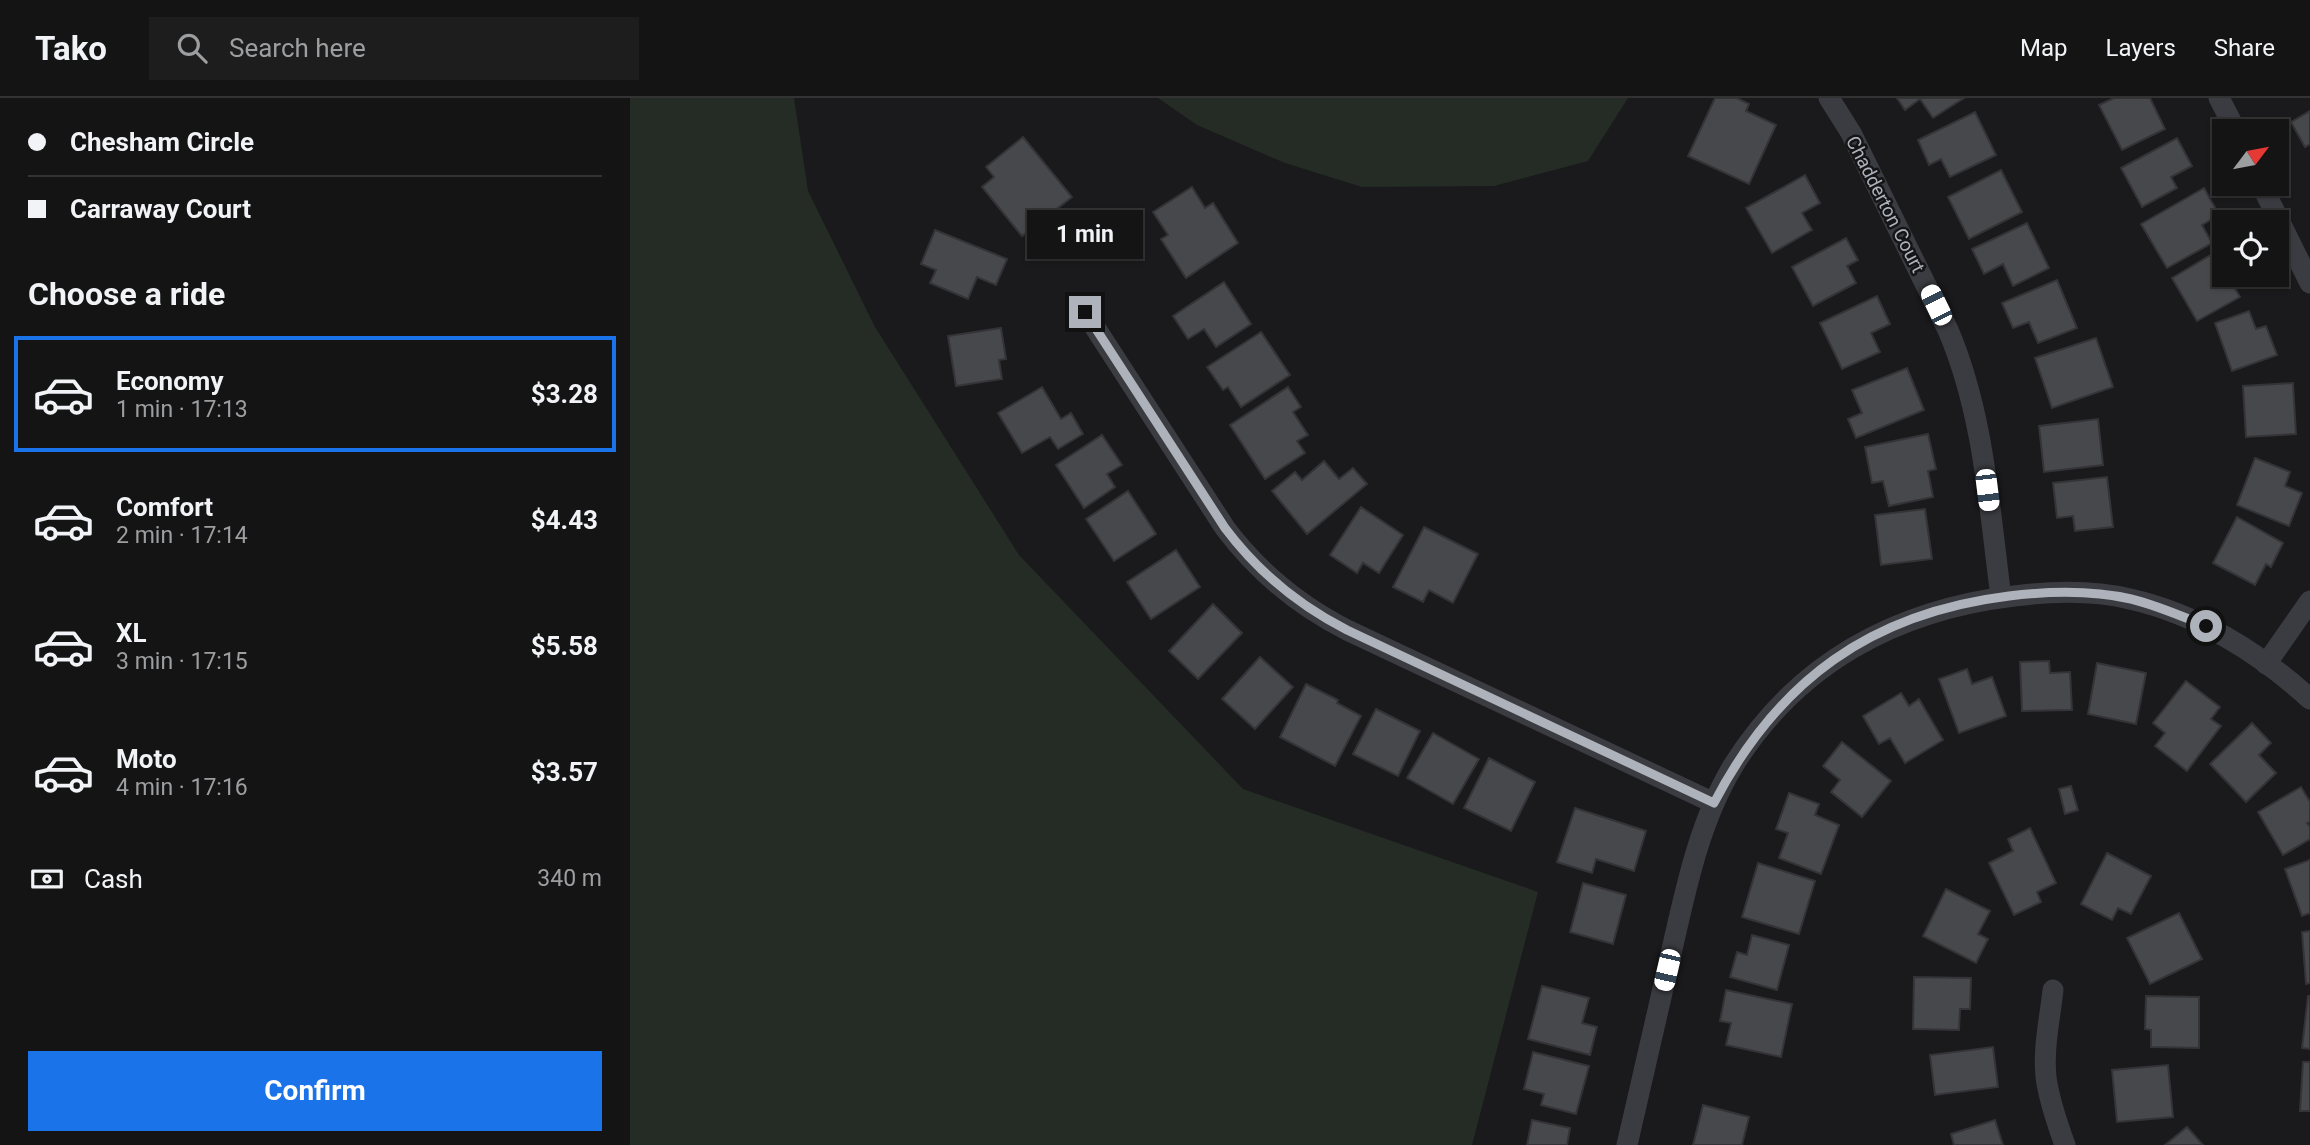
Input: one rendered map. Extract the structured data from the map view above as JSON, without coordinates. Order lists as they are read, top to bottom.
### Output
{
  "streets": {
    "street": ["Chadderton Court"]
  },
  "north": "top right",
  "page": {
    "header": "Tako",
    "search": "Search here",
    "nav": ["Map", "Layers", "Share"],
    "banner": ["Chesham Circle", "Carraway Court"],
    "bubble": "1 min",
    "heading": "Choose a ride",
    "list": [
      {
        "name": "Economy",
        "note": "1 min · 17:13",
        "value": "$3.28"
      },
      {
        "name": "Comfort",
        "note": "2 min · 17:14",
        "value": "$4.43"
      },
      {
        "name": "XL",
        "note": "3 min · 17:15",
        "value": "$5.58"
      },
      {
        "name": "Moto",
        "note": "4 min · 17:16",
        "value": "$3.57"
      }
    ],
    "pay": ["Cash", "340 m"],
    "buttons": "Confirm"
  }
}
